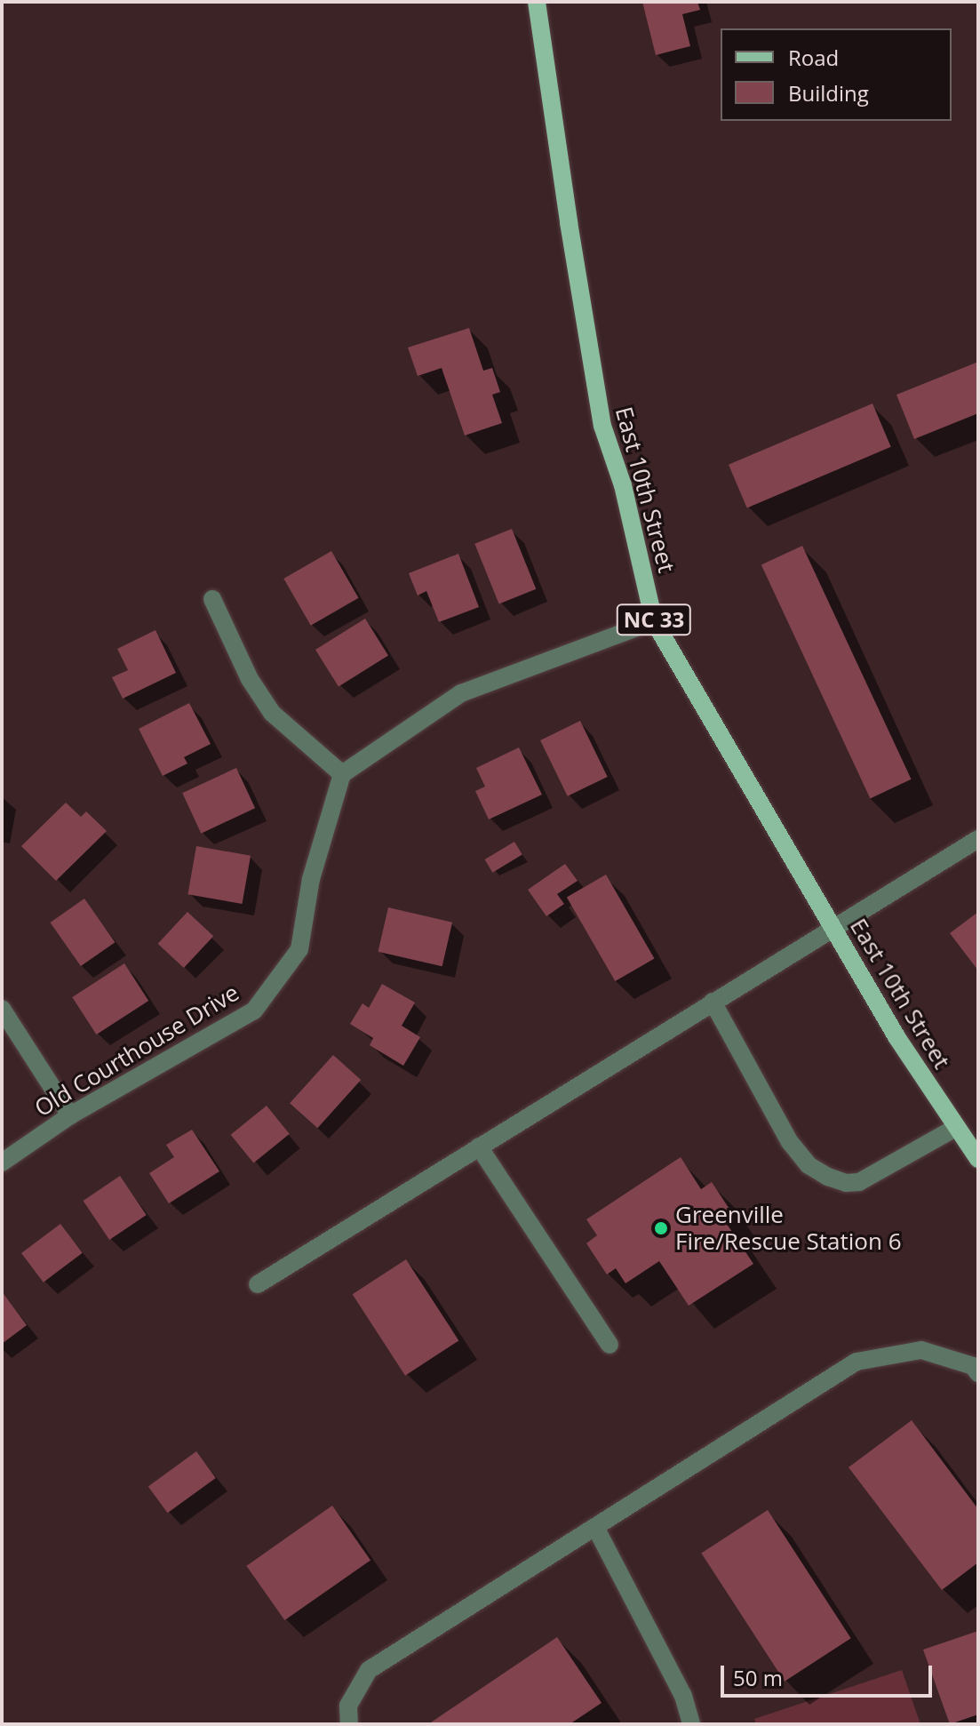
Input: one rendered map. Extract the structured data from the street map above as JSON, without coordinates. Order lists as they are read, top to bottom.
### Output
{
  "streets": {
    "main road": ["East 10th Street", "NC 33"],
    "street": ["Old Courthouse Drive"]
  },
  "places": ["Greenville Fire/Rescue Station 6"],
  "legend": ["Road", "Building"],
  "scale_bar": "50 m"
}
